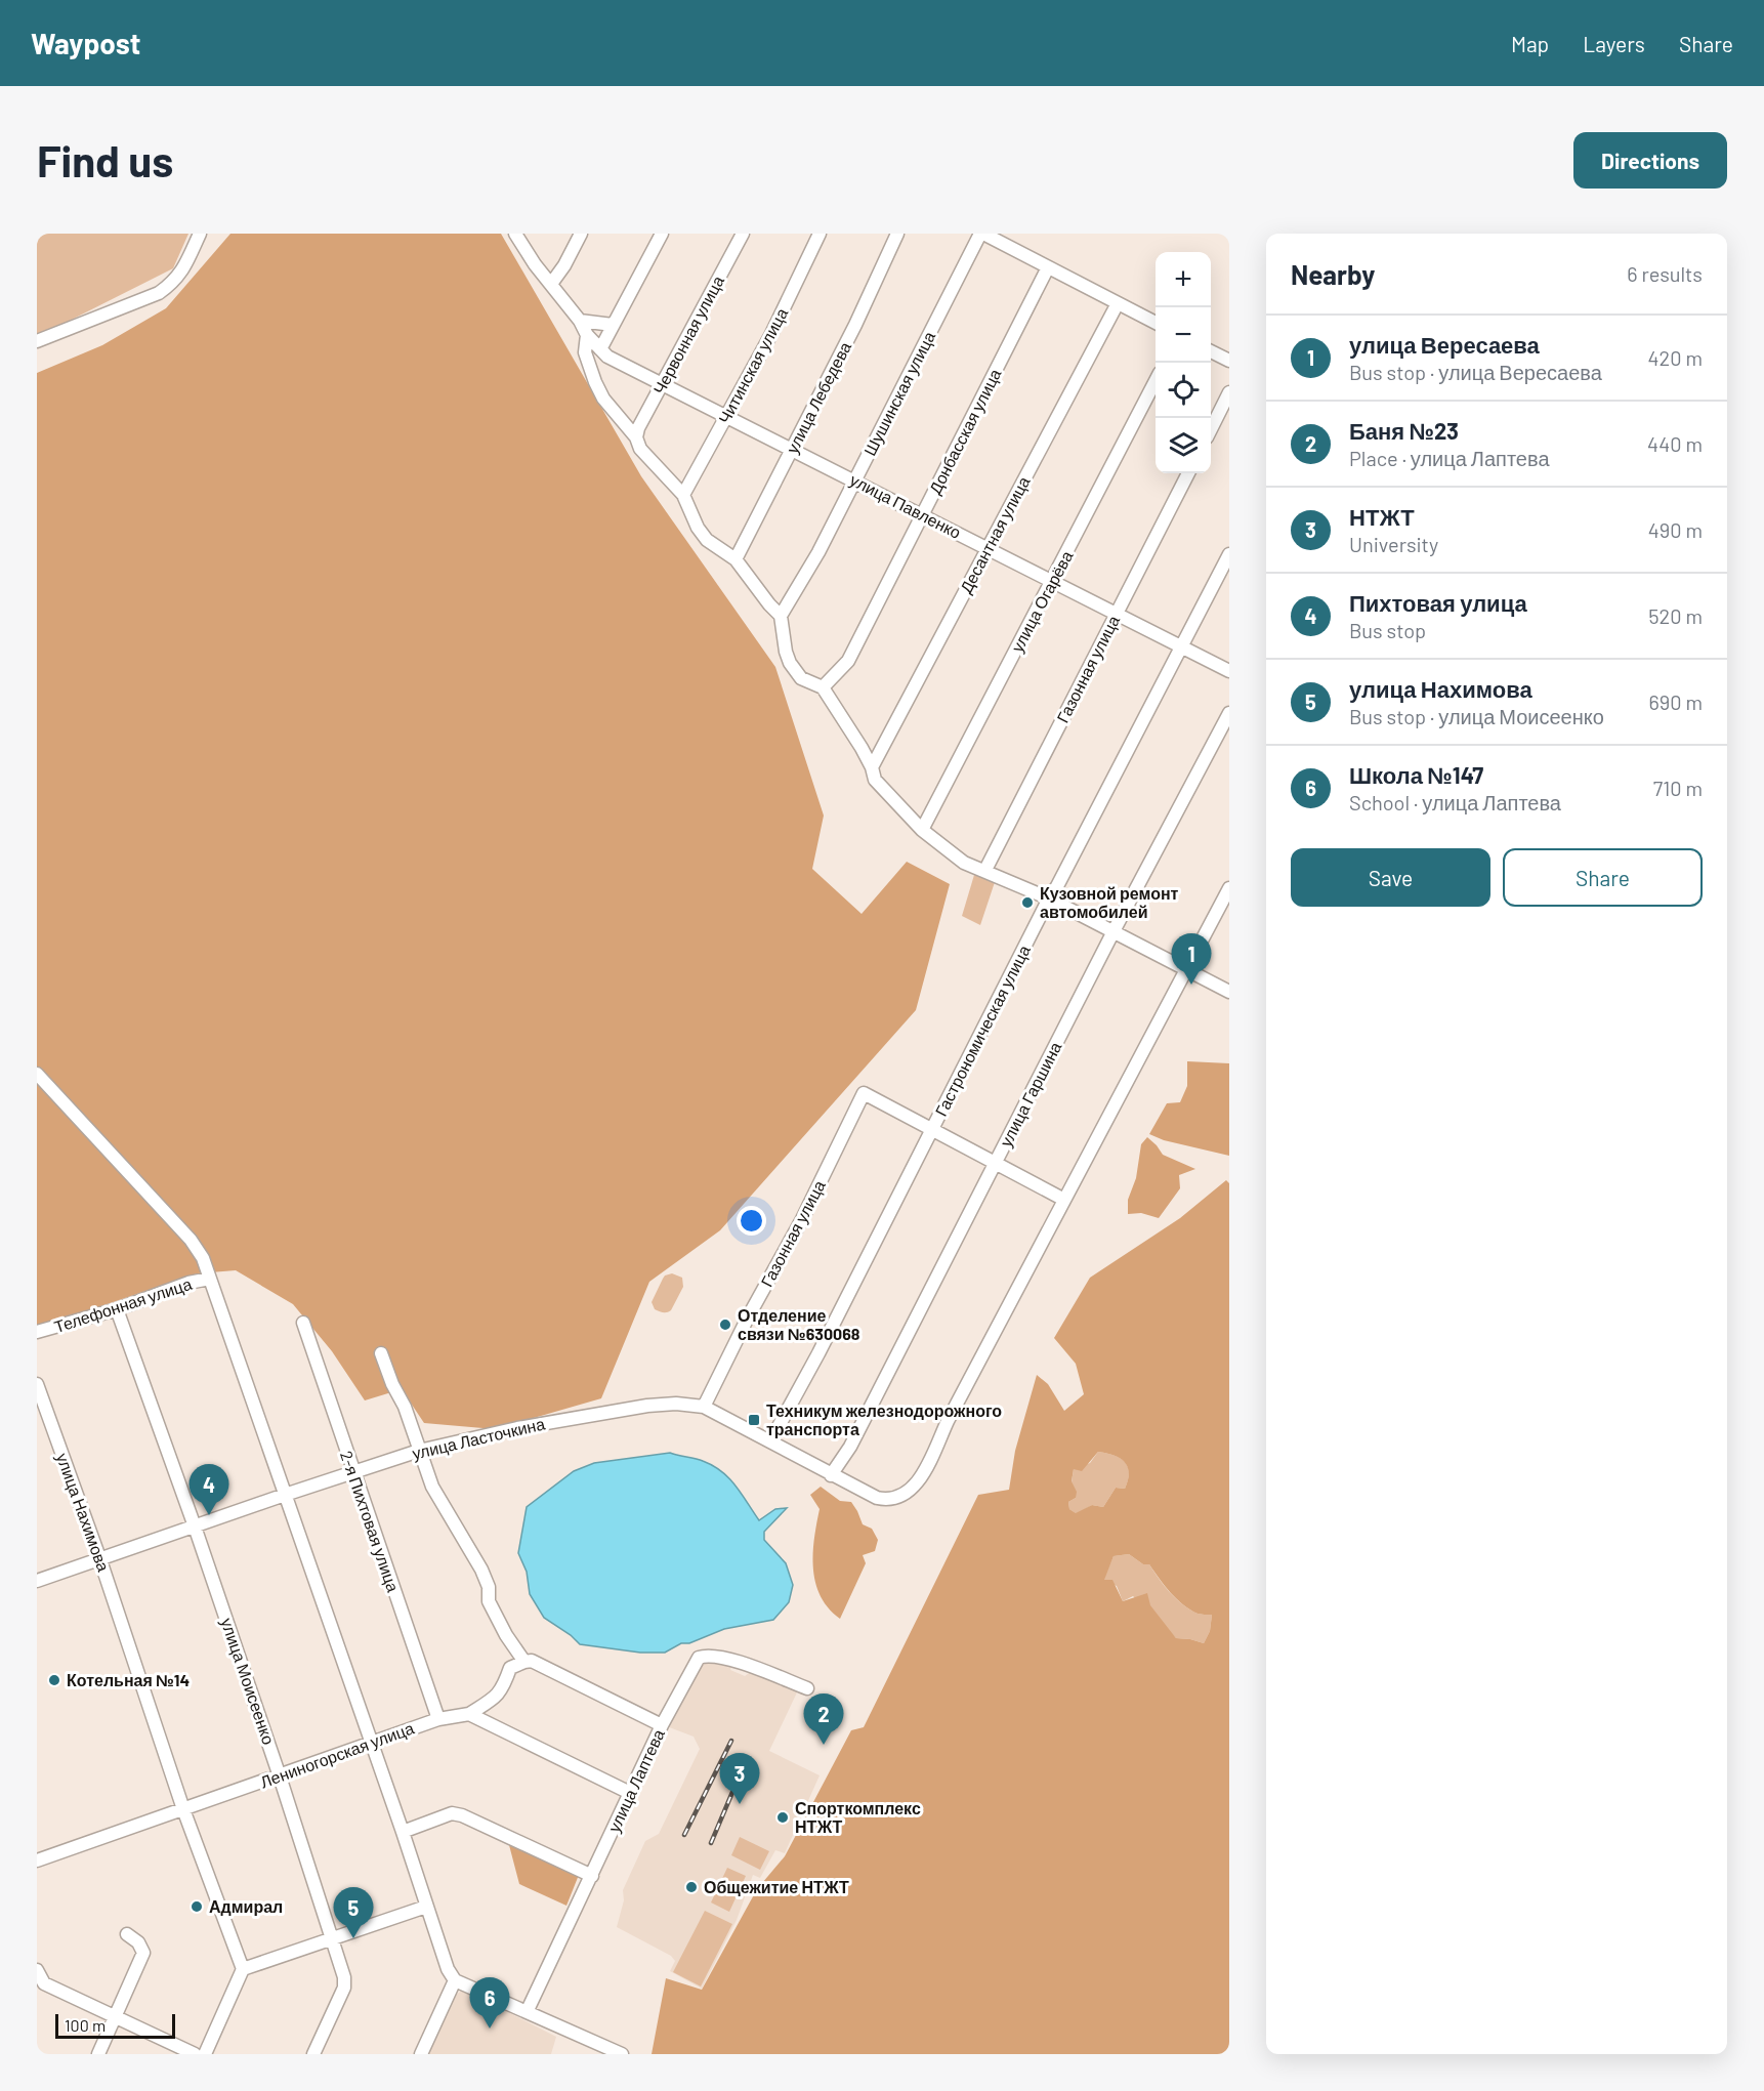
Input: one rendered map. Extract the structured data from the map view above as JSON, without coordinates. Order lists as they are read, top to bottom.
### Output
{
  "streets": {
    "street": [
      "Червонная улица",
      "Читинская улица",
      "Шушинская улица",
      "улица Лебедева",
      "Донбасская улица",
      "улица Павленко",
      "Десантная улица",
      "улица Огарёва",
      "Газонная улица",
      "Гастрономическая улица",
      "улица Гаршина",
      "Телефонная улица",
      "улица Ласточкина",
      "улица Нахимова",
      "2-я Пихтовая улица",
      "улица Моисеенко",
      "Лениногорская улица",
      "улица Лаптева"
    ]
  },
  "crossings": [
    ["Червонная улица", "улица Павленко"],
    ["Читинская улица", "улица Павленко"],
    ["Шушинская улица", "улица Павленко"],
    ["улица Лебедева", "улица Павленко"],
    ["Донбасская улица", "улица Павленко"],
    ["улица Павленко", "Десантная улица"],
    ["улица Павленко", "улица Огарёва"],
    ["улица Павленко", "Газонная улица"],
    ["улица Павленко", "Гастрономическая улица"],
    ["Газонная улица", "Гастрономическая улица"],
    ["Газонная улица", "улица Ласточкина"],
    ["Гастрономическая улица", "улица Ласточкина"],
    ["улица Гаршина", "улица Ласточкина"],
    ["Телефонная улица", "улица Моисеенко"],
    ["улица Ласточкина", "улица Нахимова"],
    ["улица Ласточкина", "2-я Пихтовая улица"],
    ["улица Ласточкина", "улица Моисеенко"],
    ["улица Нахимова", "Лениногорская улица"],
    ["2-я Пихтовая улица", "Лениногорская улица"],
    ["улица Моисеенко", "Лениногорская улица"]
  ],
  "places": {
    "other": [
      "Кузовной ремонт автомобилей",
      "Отделение связи №630068",
      "Котельная №14",
      "Спорткомплекс НТЖТ",
      "Общежитие НТЖТ",
      "Адмирал"
    ],
    "transit": ["Техникум железнодорожного транспорта"]
  },
  "scale_bar": "100 m",
  "page": {
    "header": "Waypost",
    "nav": ["Map", "Layers", "Share"],
    "buttons": [
      "Directions",
      ["Save", "Share"]
    ],
    "title": "Find us",
    "heading": ["Nearby", "6 results"],
    "map_buttons": ["+", "−"],
    "list": [
      {
        "mark": "1",
        "name": "улица Вересаева",
        "note": "Bus stop · улица Вересаева",
        "value": "420 m"
      },
      {
        "mark": "2",
        "name": "Баня №23",
        "note": "Place · улица Лаптева",
        "value": "440 m"
      },
      {
        "mark": "3",
        "name": "НТЖТ",
        "note": "University",
        "value": "490 m"
      },
      {
        "mark": "4",
        "name": "Пихтовая улица",
        "note": "Bus stop",
        "value": "520 m"
      },
      {
        "mark": "5",
        "name": "улица Нахимова",
        "note": "Bus stop · улица Моисеенко",
        "value": "690 m"
      },
      {
        "mark": "6",
        "name": "Школа №147",
        "note": "School · улица Лаптева",
        "value": "710 m"
      }
    ],
    "pins": [
      "1",
      "4",
      "2",
      "3",
      "5",
      "6"
    ],
    "scale": "100 m"
  }
}
